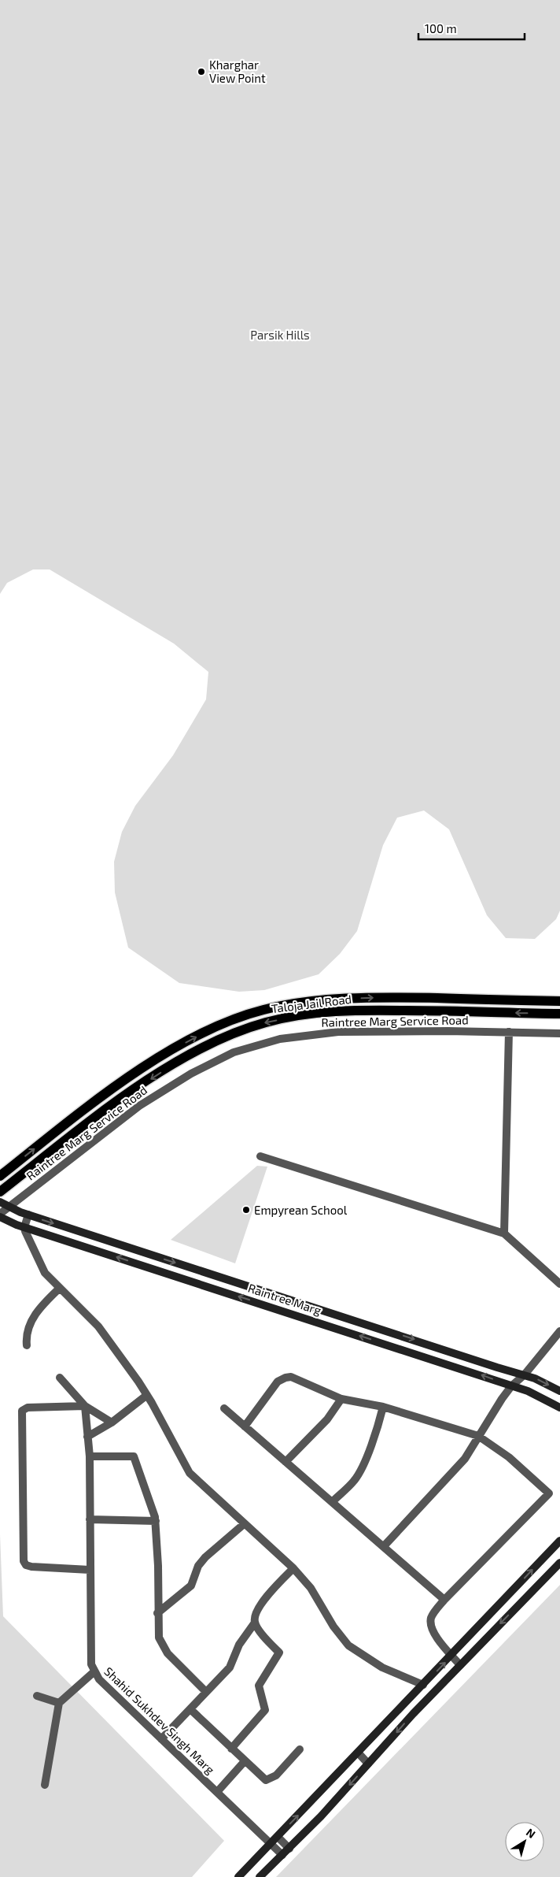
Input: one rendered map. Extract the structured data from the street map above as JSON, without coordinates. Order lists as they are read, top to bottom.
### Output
{
  "streets": {
    "main road": ["Taloja Jail Road", "Raintree Marg"],
    "street": ["Raintree Marg Service Road", "Shahid Sukhdev Singh Marg"]
  },
  "crossings": [
    ["Raintree Marg Service Road", "Raintree Marg"]
  ],
  "parks": ["Parsik Hills"],
  "places": ["Kharghar View Point", "Empyrean School"],
  "scale_bar": "100 m",
  "north": "top right"
}
